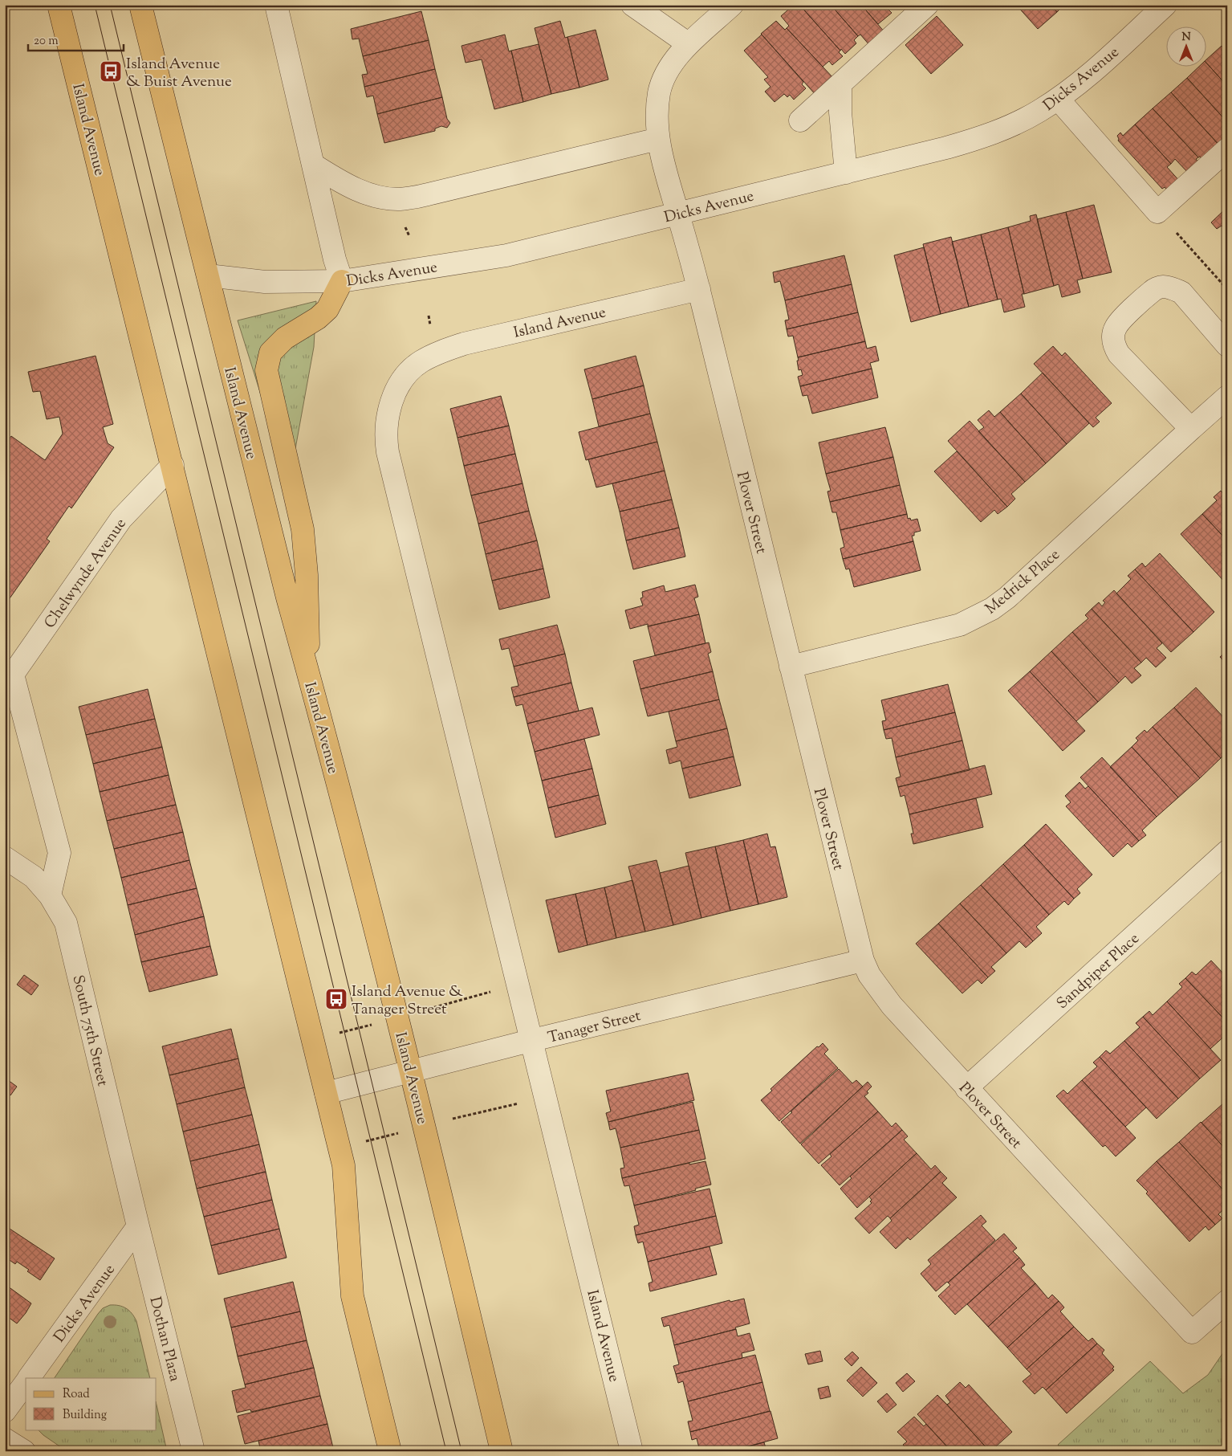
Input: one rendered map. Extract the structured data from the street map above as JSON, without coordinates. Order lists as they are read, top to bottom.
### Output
{
  "streets": {
    "main road": ["Island Avenue"],
    "street": [
      "Dicks Avenue",
      "Plover Street",
      "Chelwynde Avenue",
      "Medrick Place",
      "Sandpiper Place",
      "Tanager Street",
      "South 75th Street",
      "Dothan Plaza"
    ]
  },
  "crossings": [
    ["Dicks Avenue", "Island Avenue"],
    ["Dicks Avenue", "Plover Street"],
    ["Dicks Avenue", "South 75th Street"],
    ["Dicks Avenue", "Dothan Plaza"],
    ["Island Avenue", "Plover Street"],
    ["Island Avenue", "Chelwynde Avenue"],
    ["Island Avenue", "Tanager Street"],
    ["Plover Street", "Medrick Place"],
    ["Plover Street", "Sandpiper Place"],
    ["Plover Street", "Tanager Street"],
    ["South 75th Street", "Dothan Plaza"]
  ],
  "places": {
    "bus stop": ["Island Avenue & Buist Avenue", "Island Avenue & Tanager Street"]
  },
  "legend": ["Road", "Building"],
  "scale_bar": "20 m",
  "north": "top"
}
